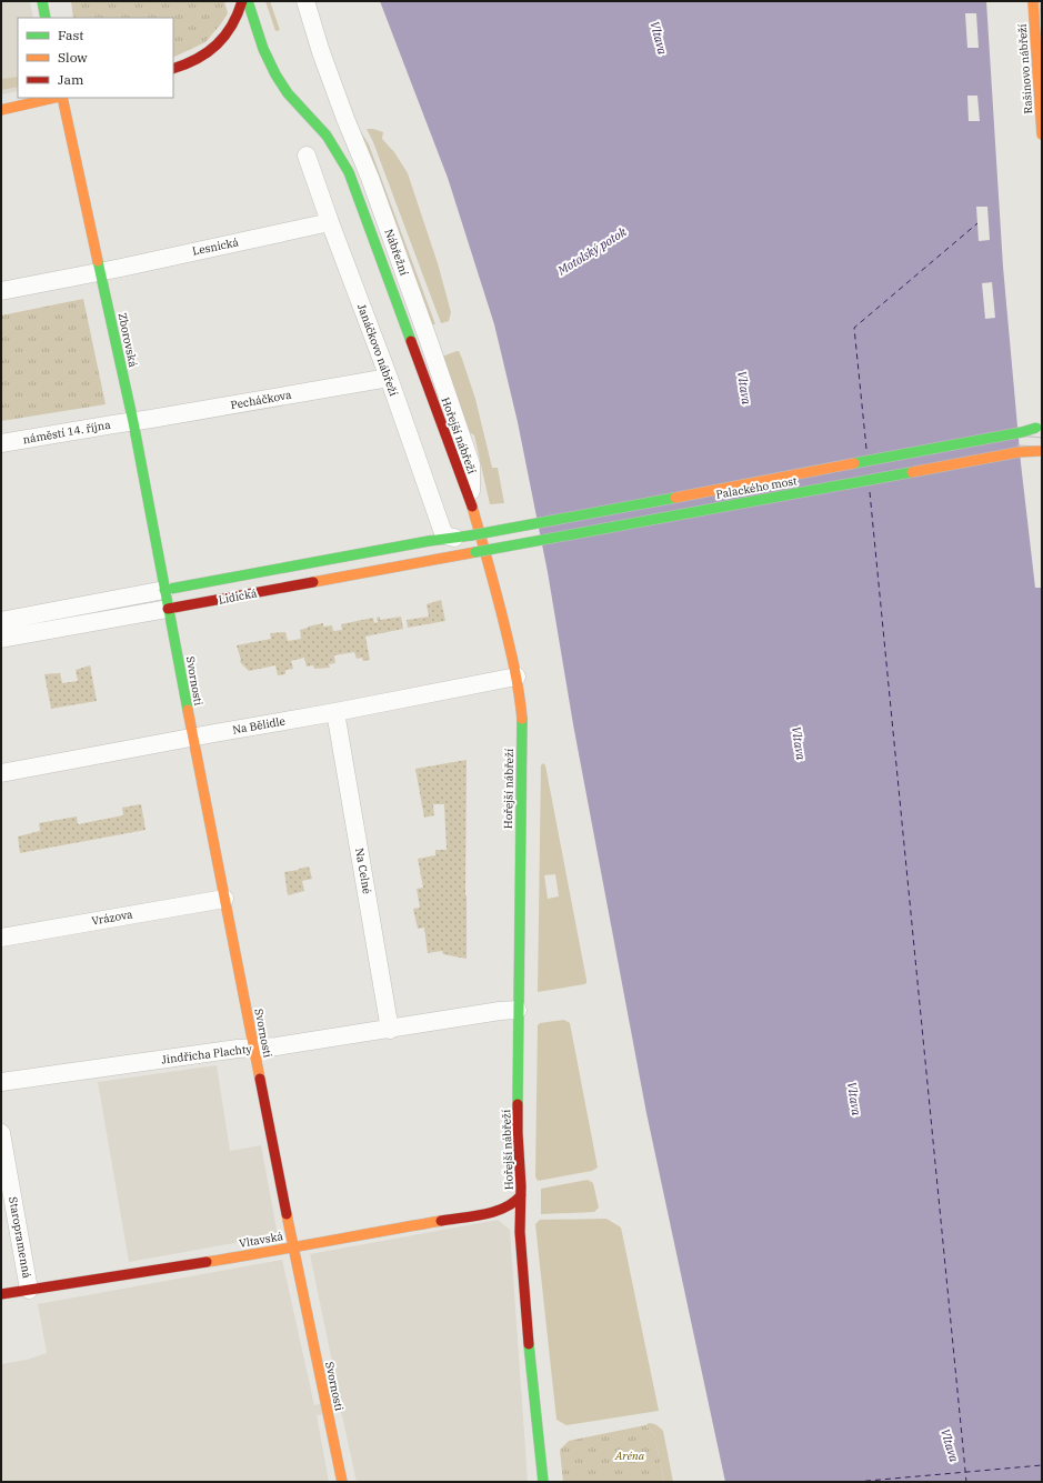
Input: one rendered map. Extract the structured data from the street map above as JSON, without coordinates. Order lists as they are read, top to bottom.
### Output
{
  "streets": {
    "main road": [
      "Rašínovo nábřeží",
      "Zborovská",
      "Hořejší nábřeží",
      "Palackého most",
      "Lidická",
      "Svornosti",
      "Vltavská"
    ],
    "street": [
      "Lesnická",
      "Nábřežní",
      "Janáčkovo nábřeží",
      "Pecháčkova",
      "náměstí 14. října",
      "Na Bělidle",
      "Na Celné",
      "Vrázova",
      "Jindřicha Plachty",
      "Staropramenná"
    ]
  },
  "crossings": [
    ["Lesnická", "Zborovská"],
    ["Lesnická", "Janáčkovo nábřeží"],
    ["Nábřežní", "Hořejší nábřeží"],
    ["Zborovská", "Pecháčkova"],
    ["Zborovská", "náměstí 14. října"],
    ["Zborovská", "Lidická"],
    ["Zborovská", "Svornosti"],
    ["Janáčkovo nábřeží", "Pecháčkova"],
    ["Janáčkovo nábřeží", "Palackého most"],
    ["Janáčkovo nábřeží", "Lidická"],
    ["Pecháčkova", "náměstí 14. října"],
    ["Hořejší nábřeží", "Na Bělidle"],
    ["Hořejší nábřeží", "Jindřicha Plachty"],
    ["Hořejší nábřeží", "Vltavská"],
    ["Palackého most", "Lidická"],
    ["Lidická", "Svornosti"],
    ["Svornosti", "Na Bělidle"],
    ["Svornosti", "Vrázova"],
    ["Svornosti", "Jindřicha Plachty"],
    ["Svornosti", "Vltavská"],
    ["Na Bělidle", "Na Celné"],
    ["Na Celné", "Jindřicha Plachty"],
    ["Staropramenná", "Vltavská"]
  ],
  "water": ["Vltava", "Motolský potok"],
  "parks": ["Aréna"],
  "legend": ["Fast", "Slow", "Jam"]
}
